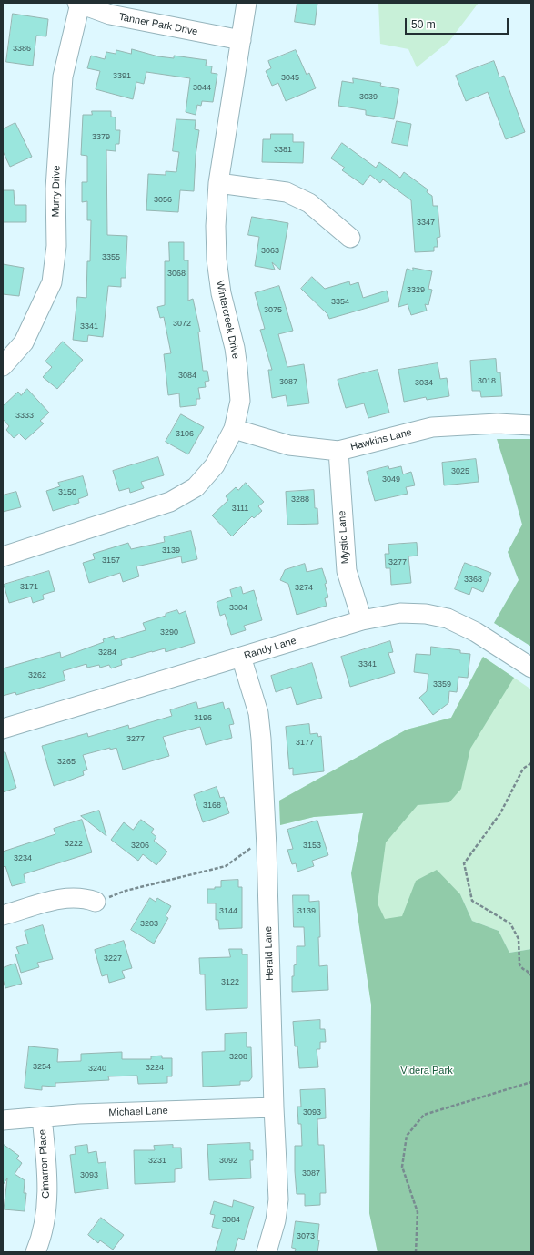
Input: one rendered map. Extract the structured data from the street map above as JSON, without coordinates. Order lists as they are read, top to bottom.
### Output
{
  "streets": {
    "street": [
      "Tanner Park Drive",
      "Murry Drive",
      "Wintercreek Drive",
      "Hawkins Lane",
      "Mystic Lane",
      "Randy Lane",
      "Herald Lane",
      "Michael Lane",
      "Cimarron Place"
    ]
  },
  "crossings": [
    ["Tanner Park Drive", "Murry Drive"],
    ["Tanner Park Drive", "Wintercreek Drive"],
    ["Wintercreek Drive", "Hawkins Lane"],
    ["Hawkins Lane", "Mystic Lane"],
    ["Mystic Lane", "Randy Lane"],
    ["Randy Lane", "Herald Lane"],
    ["Herald Lane", "Michael Lane"],
    ["Michael Lane", "Cimarron Place"]
  ],
  "parks": ["Videra Park"],
  "house_numbers": [
    "3386",
    "3391",
    "3045",
    "3044",
    "3039",
    "3379",
    "3381",
    "3056",
    "3347",
    "3063",
    "3355",
    "3068",
    "3329",
    "3354",
    "3075",
    "3072",
    "3341",
    "3084",
    "3018",
    "3087",
    "3034",
    "3333",
    "3106",
    "3025",
    "3049",
    "3150",
    "3288",
    "3111",
    "3139",
    "3157",
    "3277",
    "3368",
    "3171",
    "3274",
    "3304",
    "3290",
    "3284",
    "3341",
    "3262",
    "3359",
    "3196",
    "3277",
    "3177",
    "3265",
    "3168",
    "3222",
    "3206",
    "3153",
    "3234",
    "3144",
    "3139",
    "3203",
    "3227",
    "3122",
    "3208",
    "3254",
    "3224",
    "3240",
    "3093",
    "3231",
    "3092",
    "3087",
    "3093",
    "3084",
    "3073"
  ],
  "scale_bar": "50 m"
}
